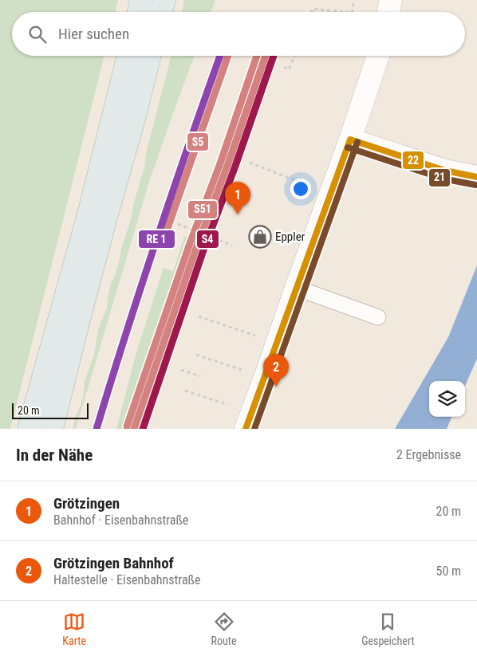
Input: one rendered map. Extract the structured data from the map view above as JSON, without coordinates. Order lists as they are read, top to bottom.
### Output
{
  "places": {
    "shop": ["Eppler"]
  },
  "lines": [
    "transit line S5",
    "transit line S4",
    "transit line S51",
    "transit line 22",
    "transit line 21"
  ],
  "scale_bar": "20 m",
  "page": {
    "search": "Hier suchen",
    "pins": ["1", "2"],
    "scale": "20 m",
    "heading": ["In der Nähe", "2 Ergebnisse"],
    "list": [
      {
        "mark": "1",
        "name": "Grötzingen",
        "note": "Bahnhof · Eisenbahnstraße",
        "value": "20 m"
      },
      {
        "mark": "2",
        "name": "Grötzingen Bahnhof",
        "note": "Haltestelle · Eisenbahnstraße",
        "value": "50 m"
      }
    ],
    "nav": ["Karte", "Route", "Gespeichert"]
  }
}
